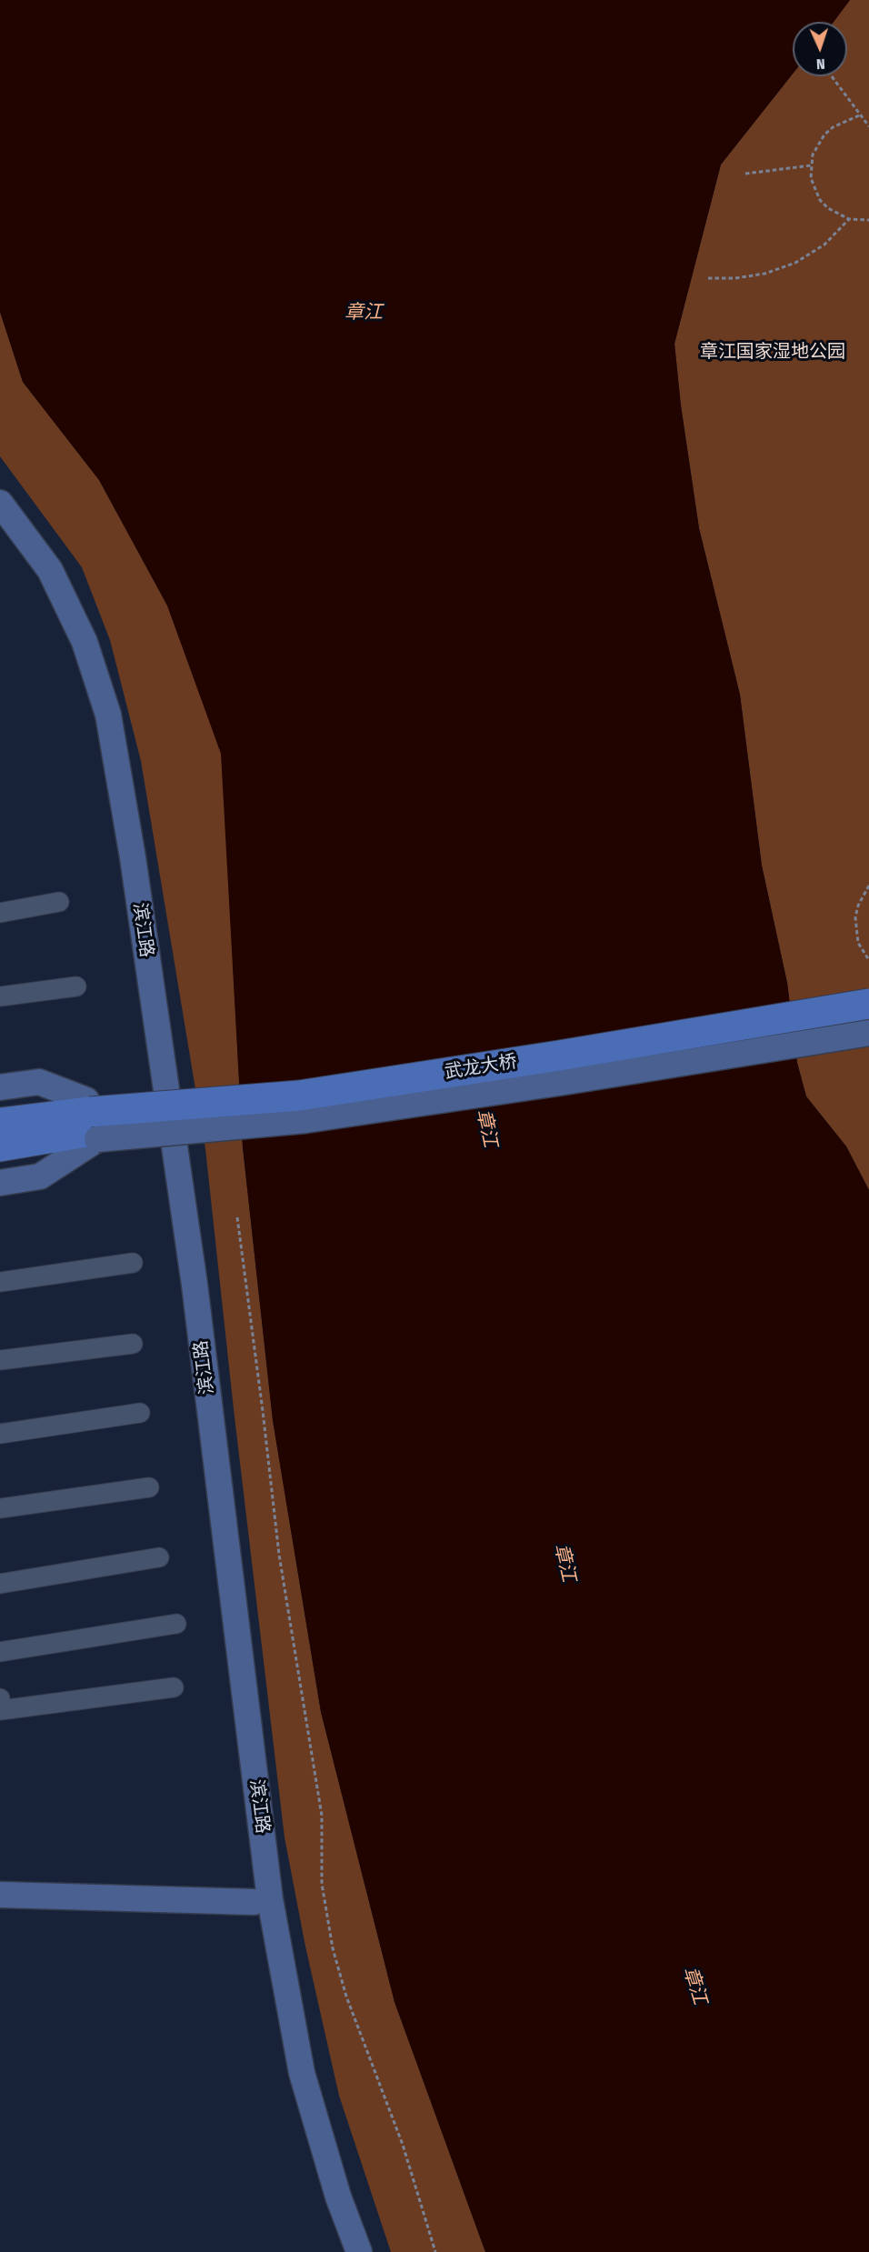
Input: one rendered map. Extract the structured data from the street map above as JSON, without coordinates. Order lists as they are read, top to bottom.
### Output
{
  "streets": {
    "main road": ["滨江路", "武龙大桥"]
  },
  "water": ["章江"],
  "parks": ["章江国家湿地公园"],
  "north": "bottom"
}
